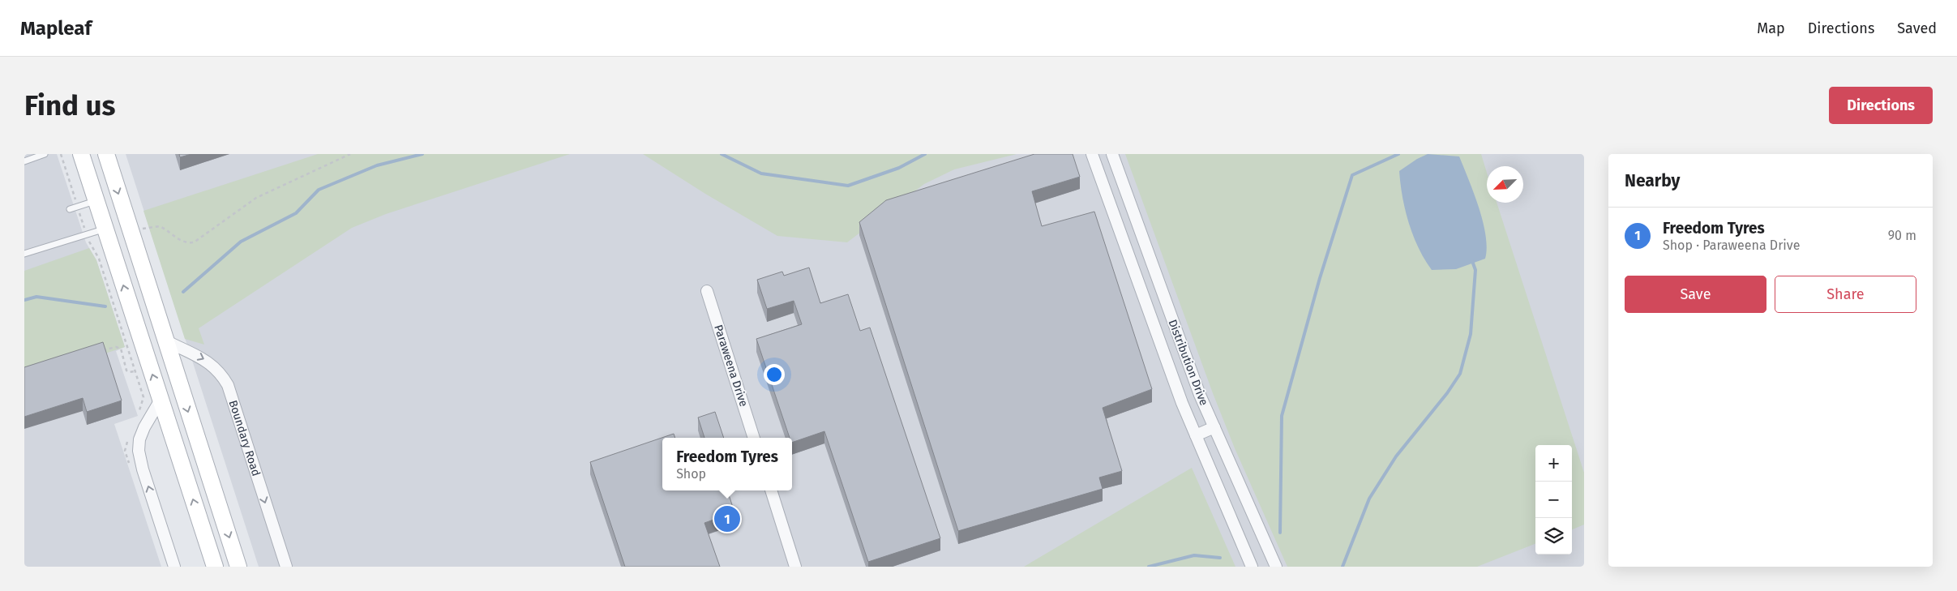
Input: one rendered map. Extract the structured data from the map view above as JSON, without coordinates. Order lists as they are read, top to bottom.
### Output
{
  "streets": {
    "street": ["Distribution Drive", "Paraweena Drive", "Boundary Road"]
  },
  "one_way": ["Boundary Road"],
  "north": "bottom left",
  "page": {
    "header": "Mapleaf",
    "nav": ["Map", "Directions", "Saved"],
    "buttons": [
      "Directions",
      ["Save", "Share"]
    ],
    "title": "Find us",
    "heading": "Nearby",
    "list": [
      {
        "mark": "1",
        "name": "Freedom Tyres",
        "note": "Shop · Paraweena Drive",
        "value": "90 m"
      }
    ],
    "popup": ["Freedom Tyres", "Shop"],
    "map_buttons": ["+", "−"],
    "pins": "1"
  }
}
